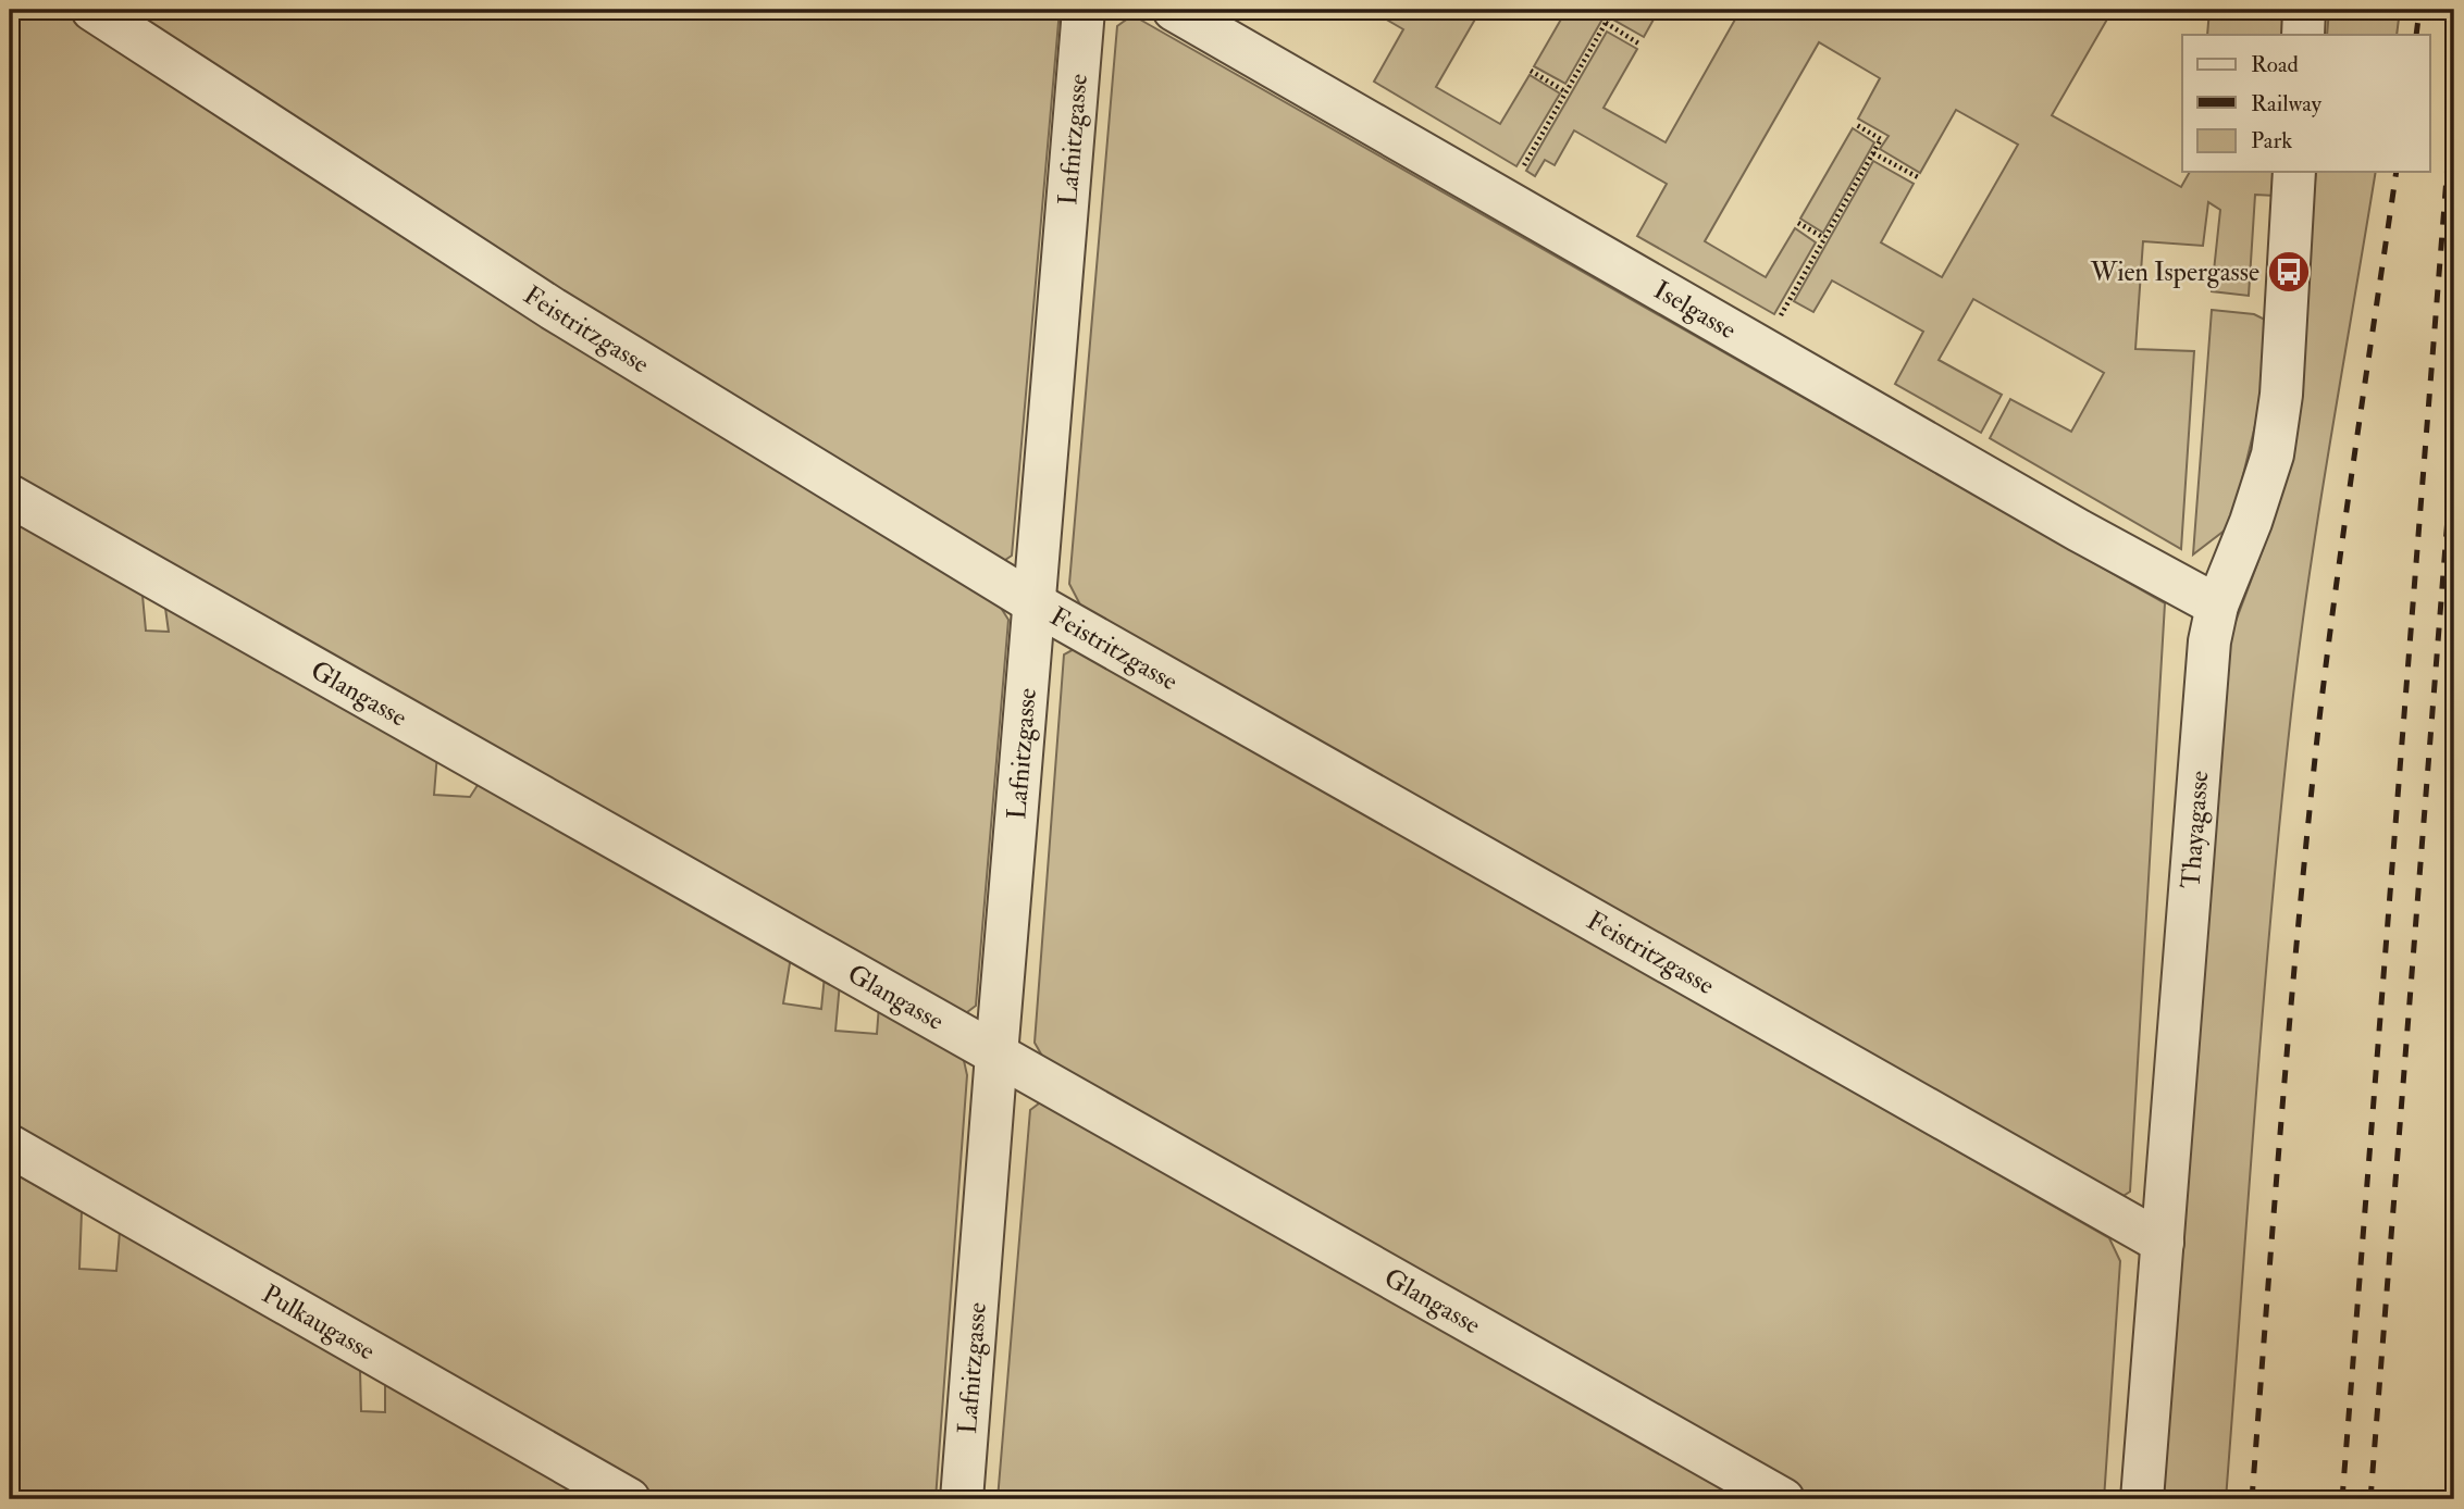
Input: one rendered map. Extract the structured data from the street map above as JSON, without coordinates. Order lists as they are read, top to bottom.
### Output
{
  "streets": {
    "street": [
      "Lafnitzgasse",
      "Iselgasse",
      "Feistritzgasse",
      "Glangasse",
      "Thayagasse",
      "Pulkaugasse"
    ]
  },
  "crossings": [
    ["Lafnitzgasse", "Feistritzgasse"],
    ["Lafnitzgasse", "Glangasse"],
    ["Iselgasse", "Thayagasse"],
    ["Feistritzgasse", "Thayagasse"]
  ],
  "places": {
    "bus stop": ["Wien Ispergasse"]
  },
  "legend": ["Road", "Railway", "Park"]
}
